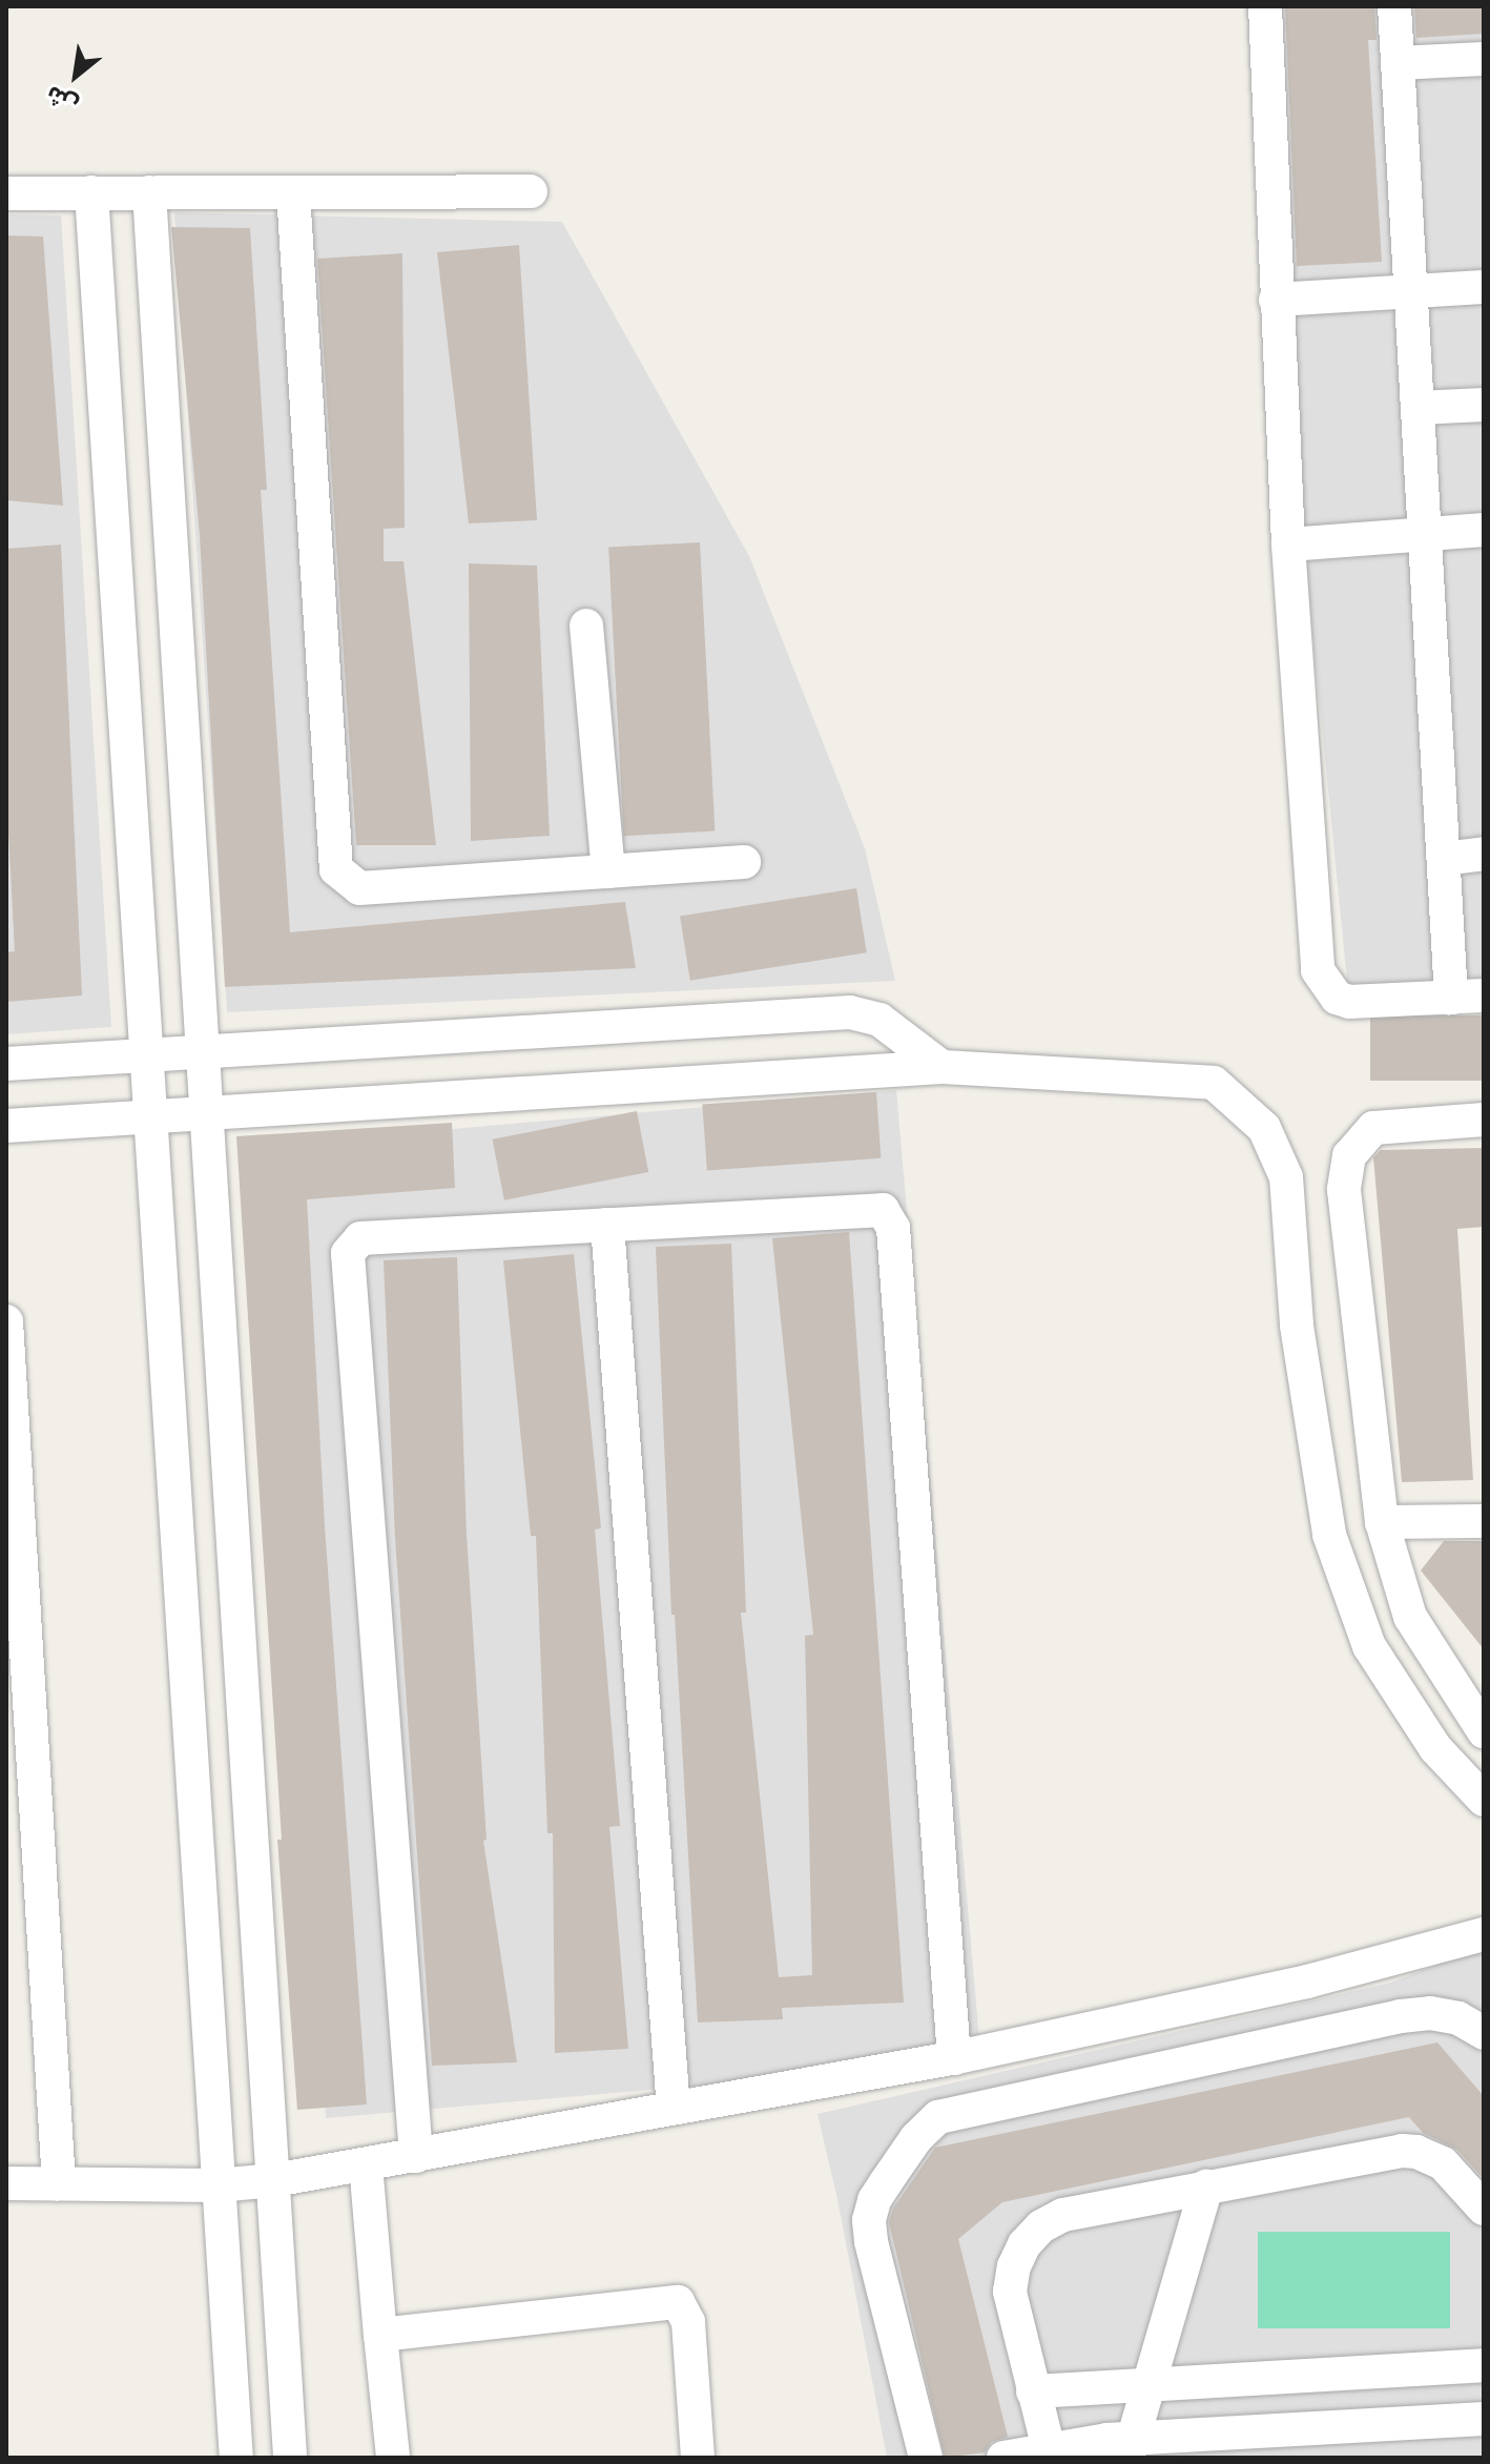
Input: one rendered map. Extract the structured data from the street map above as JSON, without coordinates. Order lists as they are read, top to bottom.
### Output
{
  "north": "bottom left"
}
